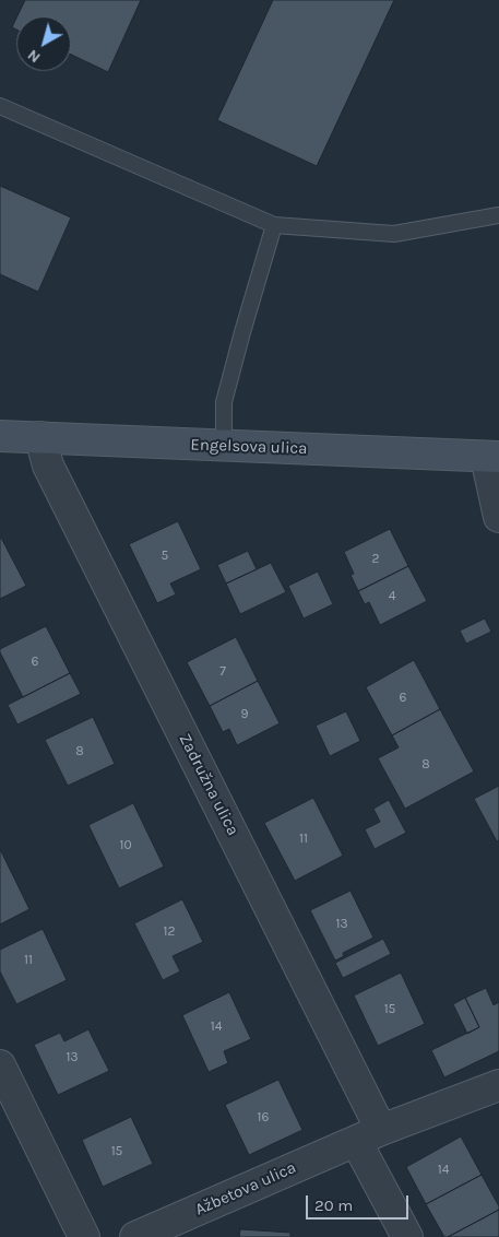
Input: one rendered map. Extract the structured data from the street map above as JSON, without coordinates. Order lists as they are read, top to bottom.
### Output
{
  "streets": {
    "street": ["Engelsova ulica", "Zadružna ulica", "Ažbetova ulica"]
  },
  "crossings": [
    ["Engelsova ulica", "Zadružna ulica"],
    ["Zadružna ulica", "Ažbetova ulica"]
  ],
  "house_numbers": [
    "5",
    "2",
    "4",
    "6",
    "7",
    "6",
    "9",
    "8",
    "8",
    "11",
    "10",
    "13",
    "12",
    "11",
    "15",
    "14",
    "13",
    "16",
    "15",
    "14"
  ],
  "scale_bar": "20 m",
  "north": "bottom left"
}
